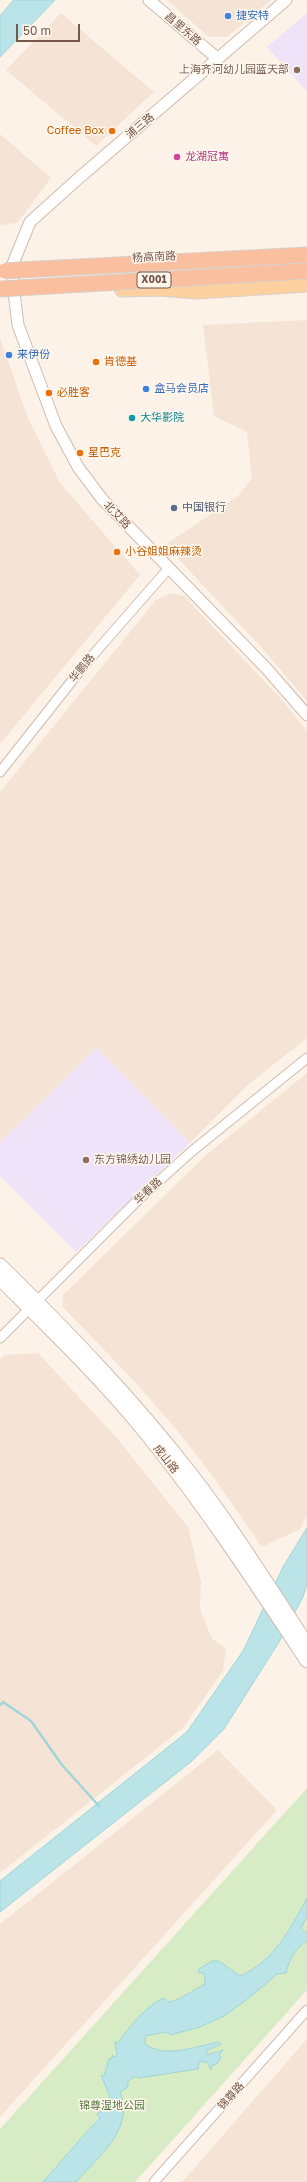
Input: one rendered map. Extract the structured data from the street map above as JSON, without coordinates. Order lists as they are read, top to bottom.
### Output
{
  "streets": {
    "highway": ["杨高南路", "X001"],
    "main road": ["成山路"],
    "street": [
      "昌里东路",
      "浦三路",
      "北艾路",
      "华鹏路",
      "华春路",
      "锦尊路"
    ]
  },
  "crossings": [
    ["昌里东路", "浦三路"],
    ["浦三路", "杨高南路"],
    ["浦三路", "北艾路"],
    ["杨高南路", "X001"],
    ["杨高南路", "北艾路"],
    ["X001", "北艾路"],
    ["北艾路", "华鹏路"],
    ["华春路", "成山路"]
  ],
  "parks": ["锦尊湿地公园"],
  "places": [
    "捷安特",
    "上海齐河幼儿园蓝天部",
    "Coffee Box",
    "龙湖冠寓",
    "来伊份",
    "肯德基",
    "盒马会员店",
    "必胜客",
    "大华影院",
    "星巴克",
    "中国银行",
    "小谷姐姐麻辣烫",
    "东方锦绣幼儿园"
  ],
  "scale_bar": "50 m"
}
